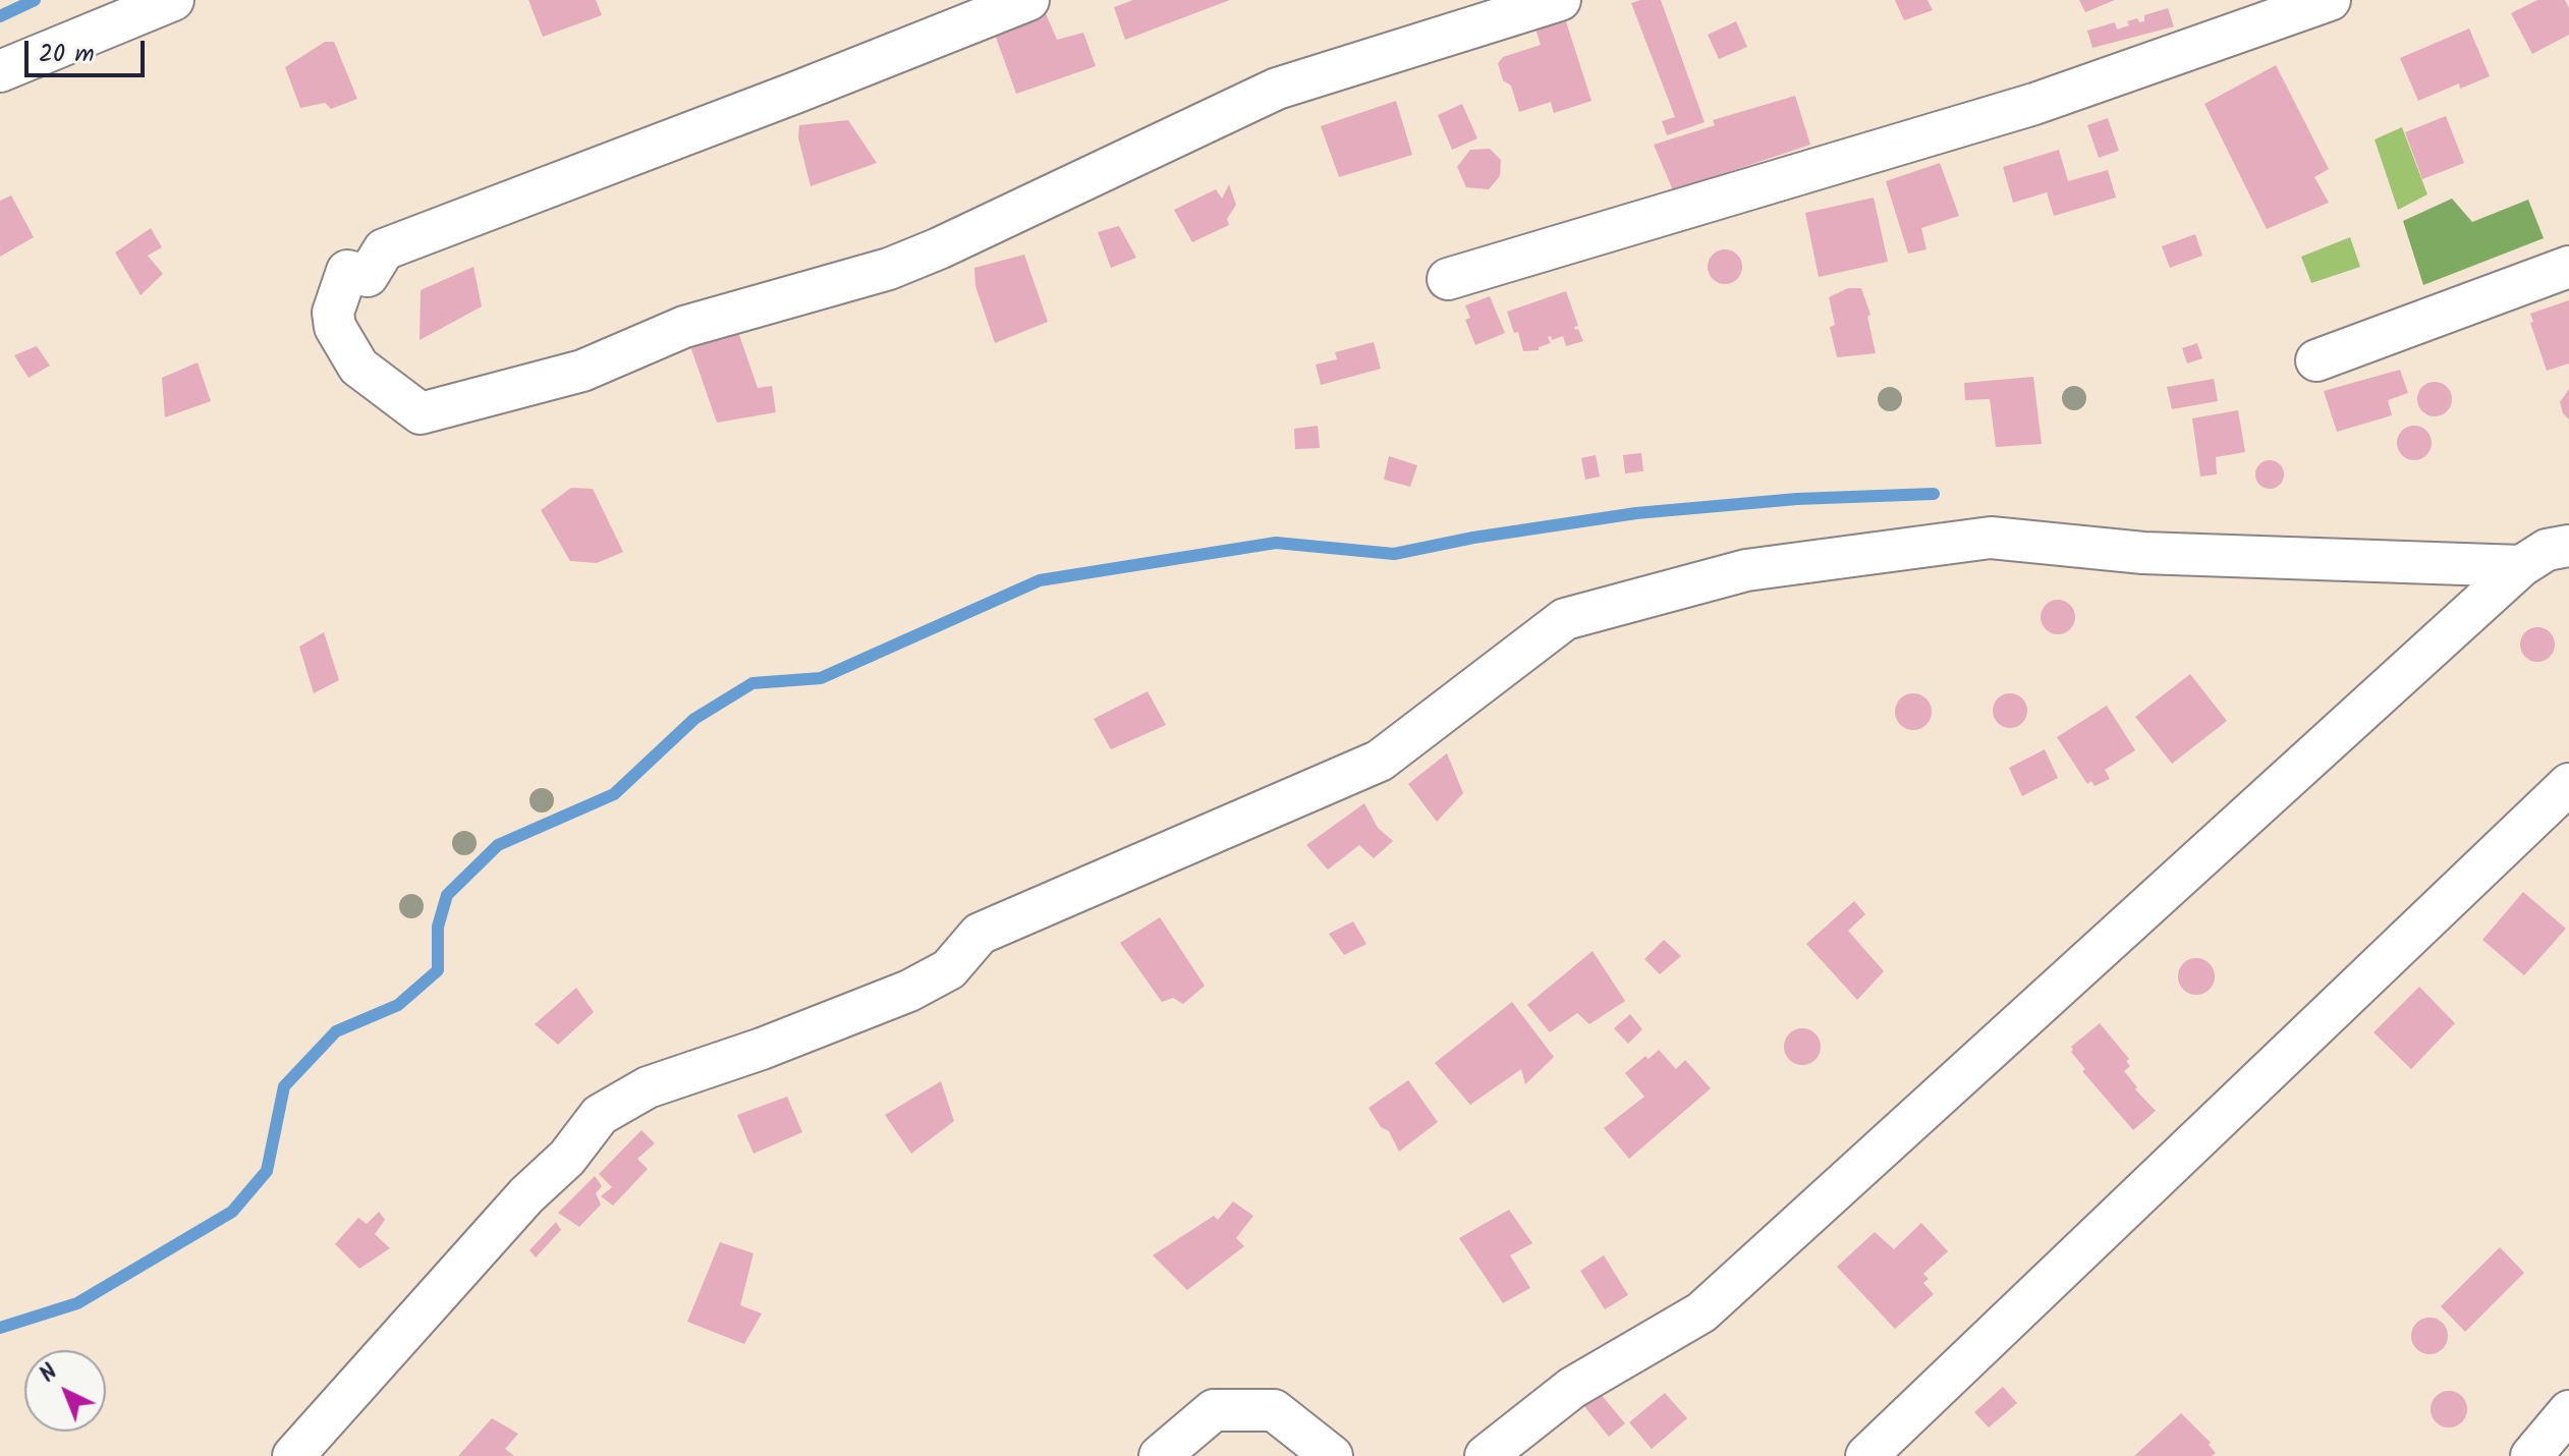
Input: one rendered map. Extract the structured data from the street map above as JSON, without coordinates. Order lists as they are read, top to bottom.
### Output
{
  "scale_bar": "20 m",
  "north": "top left"
}
